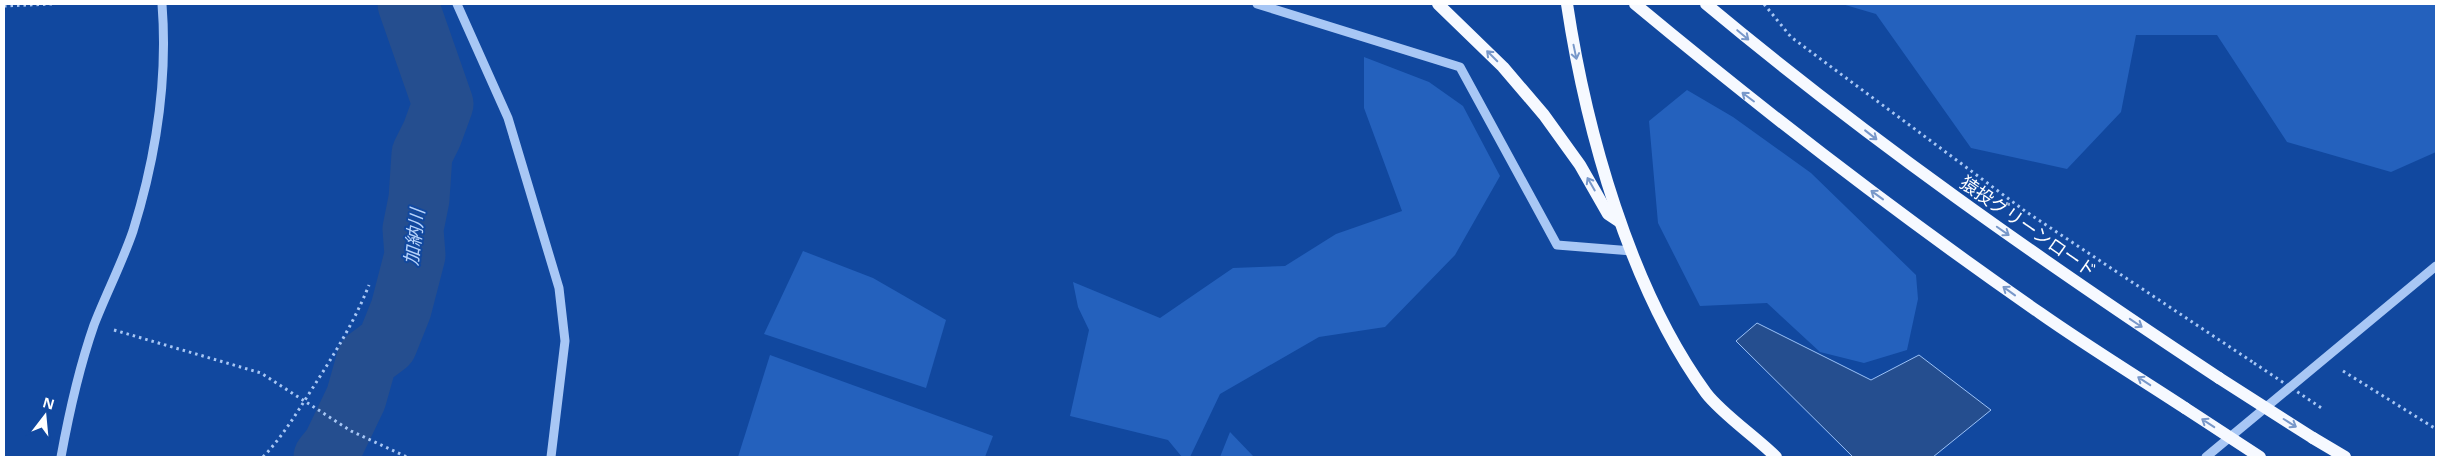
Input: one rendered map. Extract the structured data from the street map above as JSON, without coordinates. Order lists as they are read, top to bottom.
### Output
{
  "streets": {
    "main road": ["猿投グリーンロード"]
  },
  "water": ["加納川"],
  "north": "top"
}
